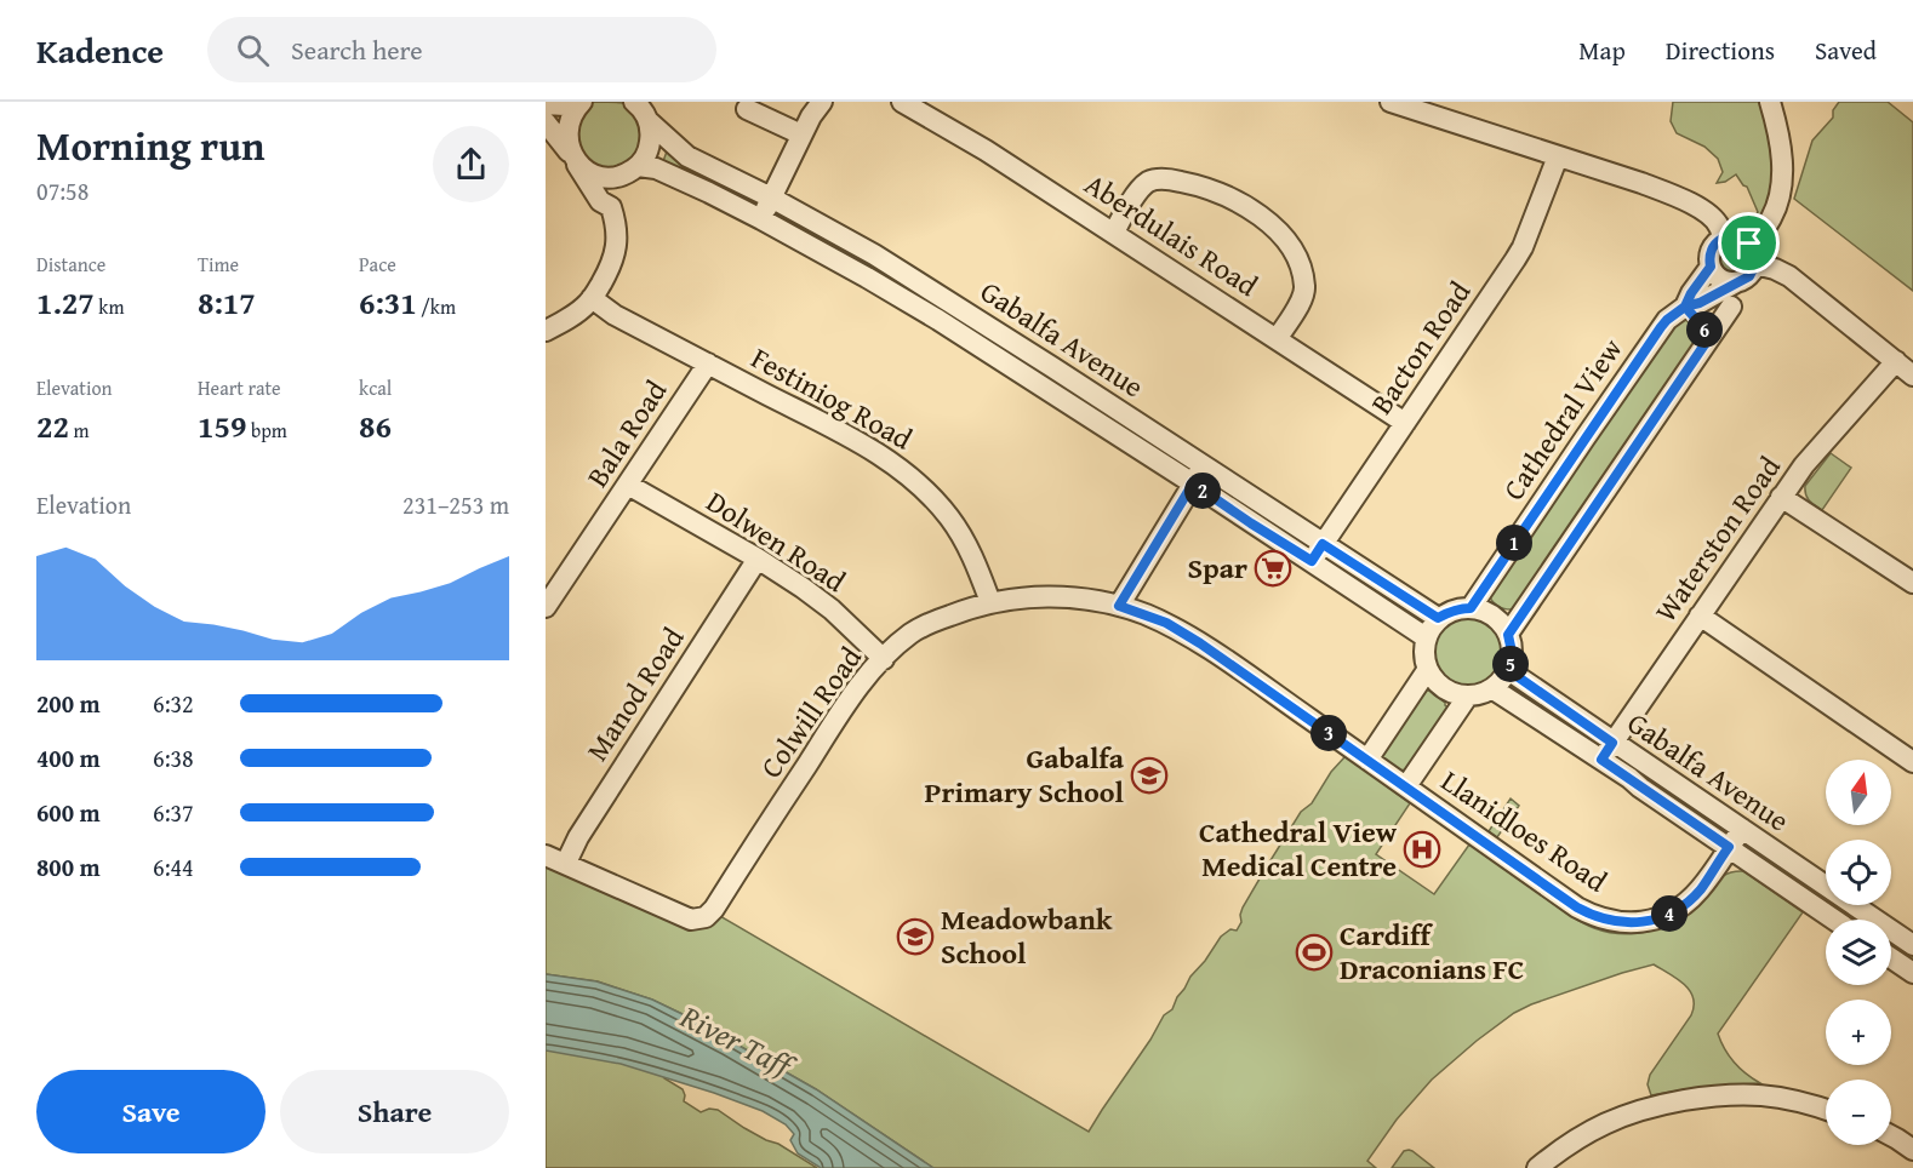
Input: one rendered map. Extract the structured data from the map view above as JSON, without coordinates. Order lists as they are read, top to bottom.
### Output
{
  "streets": {
    "street": [
      "Aberdulais Road",
      "Gabalfa Avenue",
      "Bacton Road",
      "Festiniog Road",
      "Cathedral View",
      "Bala Road",
      "Waterston Road",
      "Dolwen Road",
      "Manod Road",
      "Colwill Road",
      "Llanidloes Road"
    ]
  },
  "crossings": [
    ["Aberdulais Road", "Bacton Road"],
    ["Gabalfa Avenue", "Bacton Road"],
    ["Gabalfa Avenue", "Cathedral View"],
    ["Gabalfa Avenue", "Waterston Road"],
    ["Gabalfa Avenue", "Llanidloes Road"],
    ["Festiniog Road", "Bala Road"],
    ["Festiniog Road", "Colwill Road"],
    ["Bala Road", "Dolwen Road"],
    ["Dolwen Road", "Manod Road"],
    ["Dolwen Road", "Colwill Road"],
    ["Manod Road", "Colwill Road"],
    ["Colwill Road", "Llanidloes Road"]
  ],
  "water": ["River Taff"],
  "places": {
    "supermarket": ["Spar"],
    "school or university": ["Gabalfa Primary School", "Meadowbank School"],
    "hospital": ["Cathedral View Medical Centre"],
    "sports": ["Cardiff Draconians FC"]
  },
  "north": "top",
  "page": {
    "header": "Kadence",
    "search": "Search here",
    "nav": ["Map", "Directions", "Saved"],
    "heading": ["Morning run", "07:58"],
    "stats": [
      ["Distance", "1.27 km"],
      ["Time", "8:17"],
      ["Pace", "6:31 /km"],
      ["Elevation", "22 m"],
      ["Heart rate", "159 bpm"],
      ["kcal", "86"]
    ],
    "pins": [
      "6",
      "2",
      "1",
      "5",
      "3",
      "4"
    ],
    "chart": ["Elevation", "231–253 m"],
    "list": [
      {
        "name": "200 m",
        "note": "6:32"
      },
      {
        "name": "400 m",
        "note": "6:38"
      },
      {
        "name": "600 m",
        "note": "6:37"
      },
      {
        "name": "800 m",
        "note": "6:44"
      }
    ],
    "map_buttons": ["+", "−"],
    "buttons": ["Save", "Share"]
  }
}
